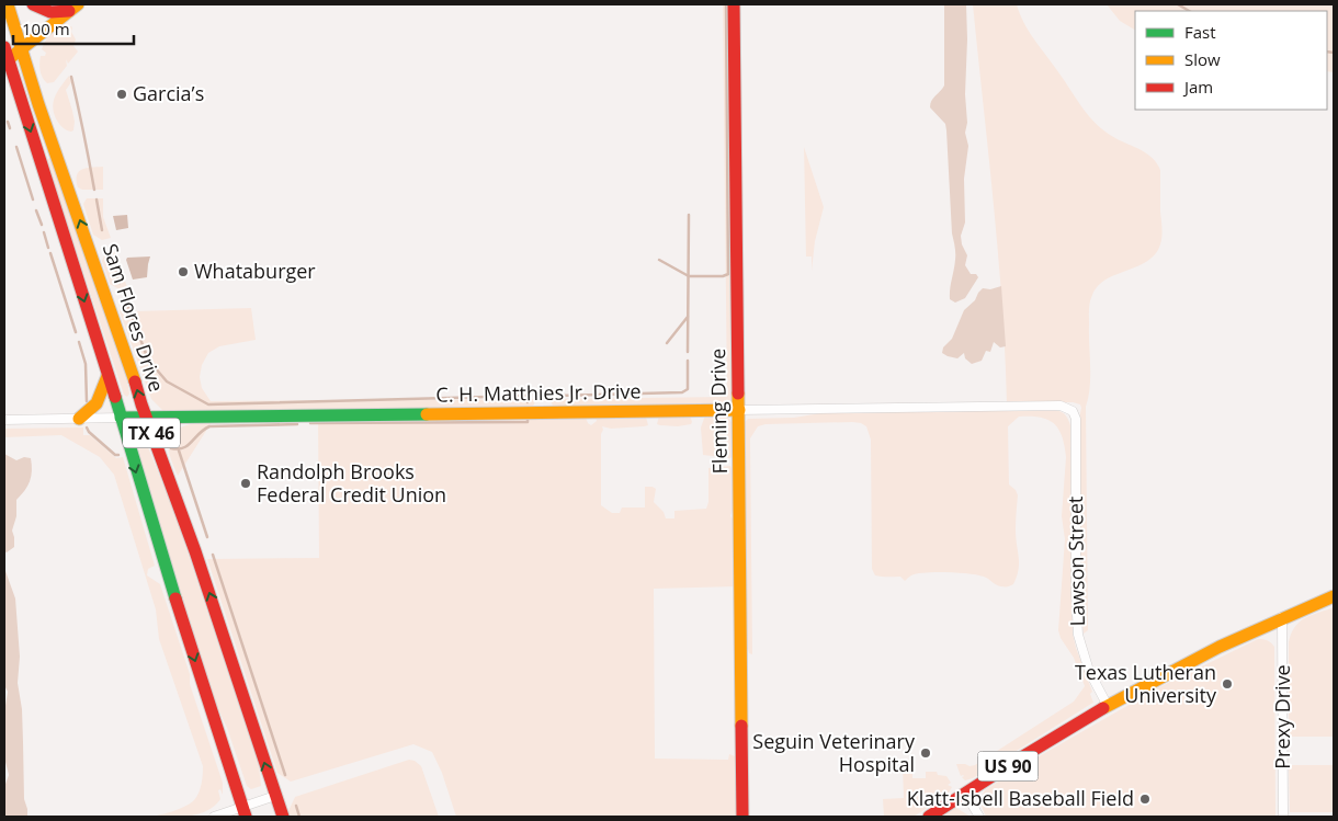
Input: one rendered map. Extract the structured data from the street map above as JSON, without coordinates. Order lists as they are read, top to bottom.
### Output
{
  "streets": {
    "main road": [
      "Sam Flores Drive",
      "C. H. Matthies Jr. Drive",
      "Fleming Drive",
      "TX 46",
      "US 90"
    ],
    "street": ["Lawson Street", "Prexy Drive"]
  },
  "crossings": [
    ["Sam Flores Drive", "C. H. Matthies Jr. Drive"],
    ["Sam Flores Drive", "TX 46"],
    ["C. H. Matthies Jr. Drive", "Fleming Drive"],
    ["C. H. Matthies Jr. Drive", "Lawson Street"],
    ["Lawson Street", "US 90"],
    ["Prexy Drive", "US 90"]
  ],
  "places": [
    "Garcia’s",
    "Whataburger",
    "Randolph Brooks Federal Credit Union",
    "Texas Lutheran University",
    "Seguin Veterinary Hospital",
    "Klatt-Isbell Baseball Field"
  ],
  "legend": ["Fast", "Slow", "Jam"],
  "scale_bar": "100 m"
}
